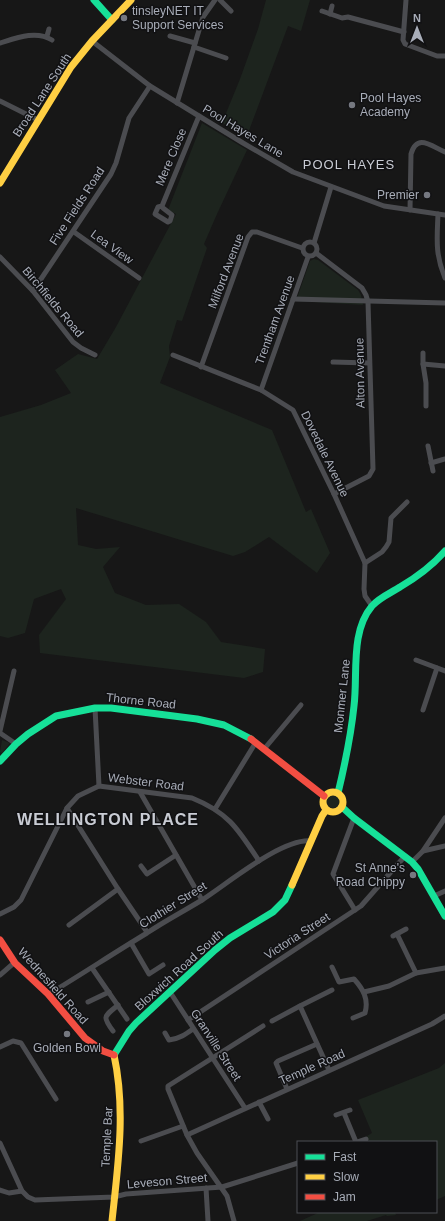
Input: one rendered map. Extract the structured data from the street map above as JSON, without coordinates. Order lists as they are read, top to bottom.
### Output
{
  "streets": {
    "street": [
      "Broad Lane South",
      "Pool Hayes Lane",
      "Mere Close",
      "Five Fields Road",
      "Lea View",
      "Milford Avenue",
      "Birchfields Road",
      "Trentham Avenue",
      "Alton Avenue",
      "Dovedale Avenue",
      "Monmer Lane",
      "Thorne Road",
      "Webster Road",
      "Clothier Street",
      "Victoria Street",
      "Bloxwich Road South",
      "Wednesfield Road",
      "Granville Street",
      "Temple Road",
      "Temple Bar",
      "Leveson Street"
    ]
  },
  "crossings": [
    ["Broad Lane South", "Pool Hayes Lane"],
    ["Pool Hayes Lane", "Mere Close"],
    ["Pool Hayes Lane", "Five Fields Road"],
    ["Five Fields Road", "Lea View"],
    ["Five Fields Road", "Birchfields Road"],
    ["Milford Avenue", "Trentham Avenue"],
    ["Milford Avenue", "Alton Avenue"],
    ["Milford Avenue", "Dovedale Avenue"],
    ["Trentham Avenue", "Alton Avenue"],
    ["Trentham Avenue", "Dovedale Avenue"],
    ["Alton Avenue", "Dovedale Avenue"],
    ["Dovedale Avenue", "Monmer Lane"],
    ["Monmer Lane", "Thorne Road"],
    ["Monmer Lane", "Bloxwich Road South"],
    ["Thorne Road", "Bloxwich Road South"],
    ["Webster Road", "Clothier Street"],
    ["Clothier Street", "Bloxwich Road South"],
    ["Clothier Street", "Wednesfield Road"],
    ["Victoria Street", "Granville Street"],
    ["Bloxwich Road South", "Wednesfield Road"],
    ["Bloxwich Road South", "Granville Street"],
    ["Bloxwich Road South", "Temple Bar"],
    ["Wednesfield Road", "Temple Bar"],
    ["Granville Street", "Temple Road"],
    ["Temple Bar", "Leveson Street"]
  ],
  "districts": ["POOL HAYES", "WELLINGTON PLACE"],
  "places": [
    "tinsleyNET IT Support Services",
    "Pool Hayes Academy",
    "Premier",
    "St Anne's Road Chippy",
    "Golden Bowl"
  ],
  "legend": ["Fast", "Slow", "Jam"],
  "north": "top"
}
